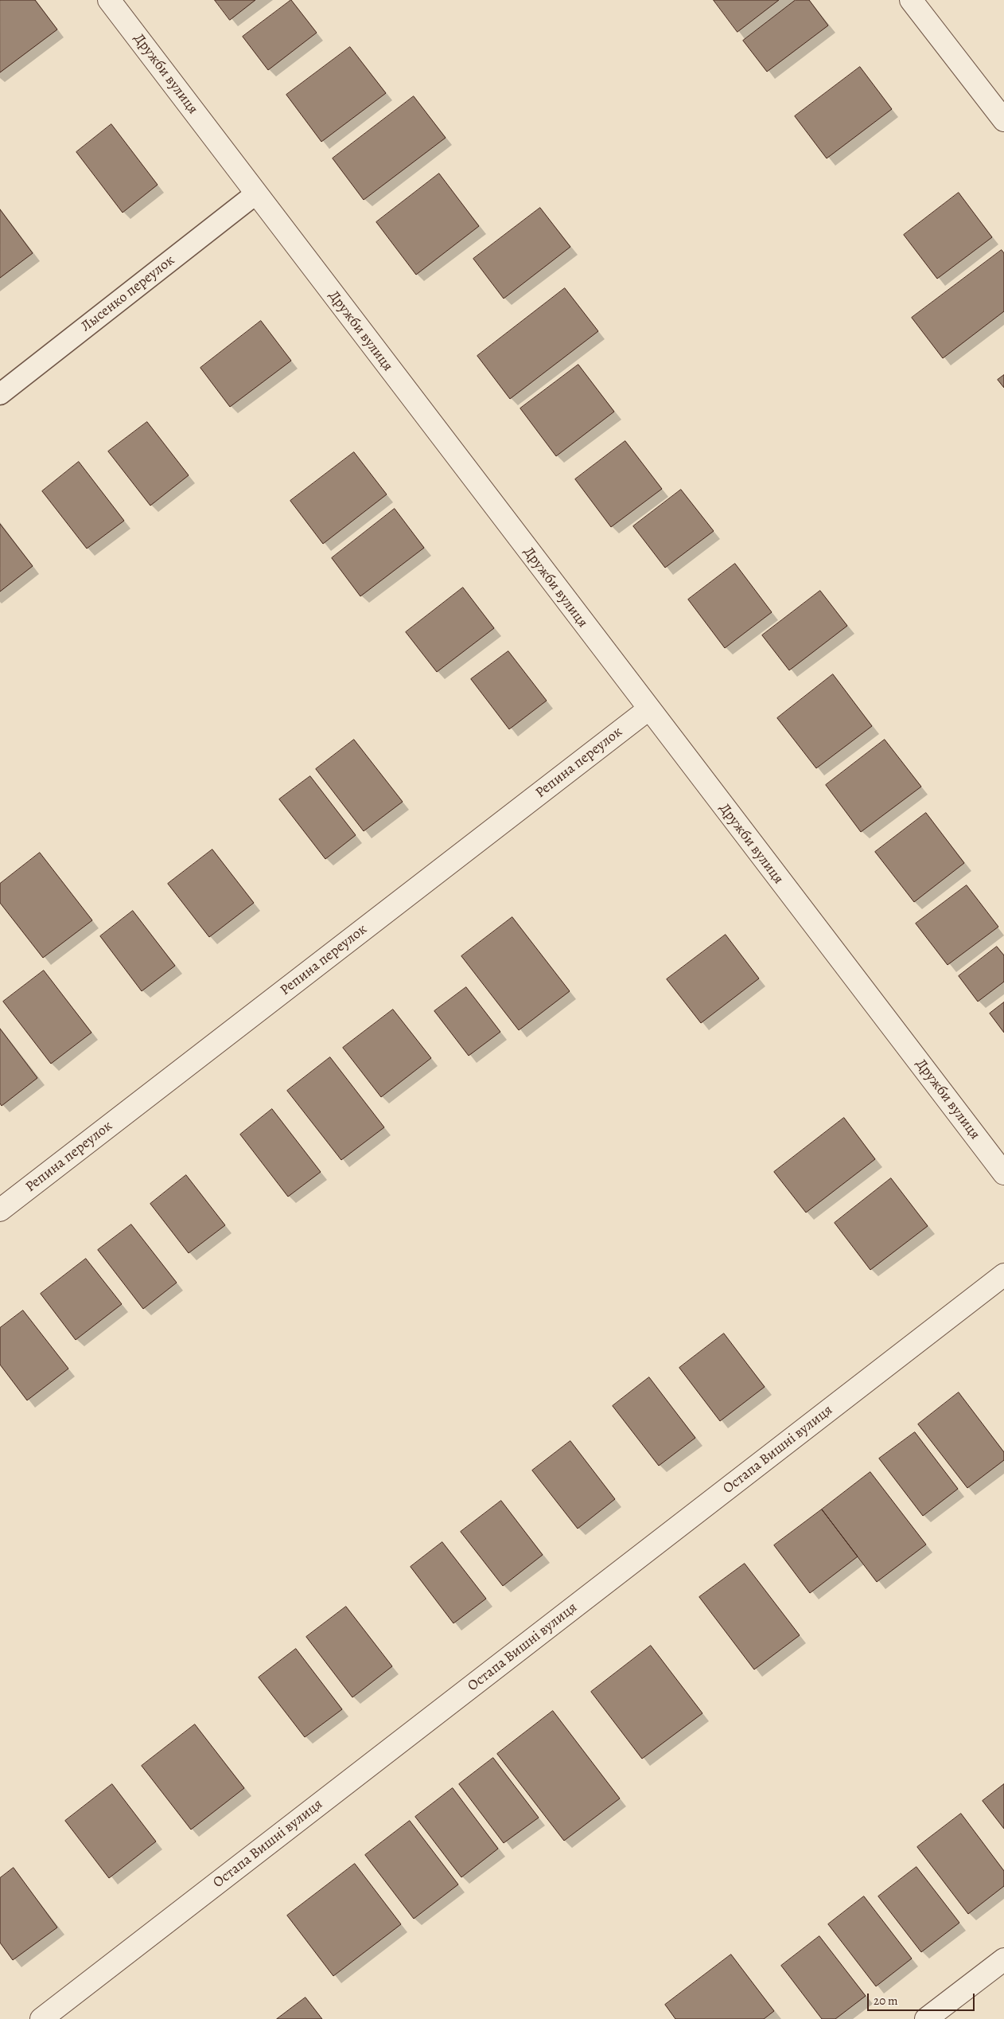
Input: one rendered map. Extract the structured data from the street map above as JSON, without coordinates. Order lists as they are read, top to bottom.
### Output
{
  "streets": {
    "street": ["Дружби вулиця", "Репина переулок", "Остапа Вишні вулиця"],
    "lane": ["Лысенко переулок"]
  },
  "crossings": [
    ["Дружби вулиця", "Лысенко переулок"],
    ["Дружби вулиця", "Репина переулок"]
  ],
  "scale_bar": "20 m"
}
